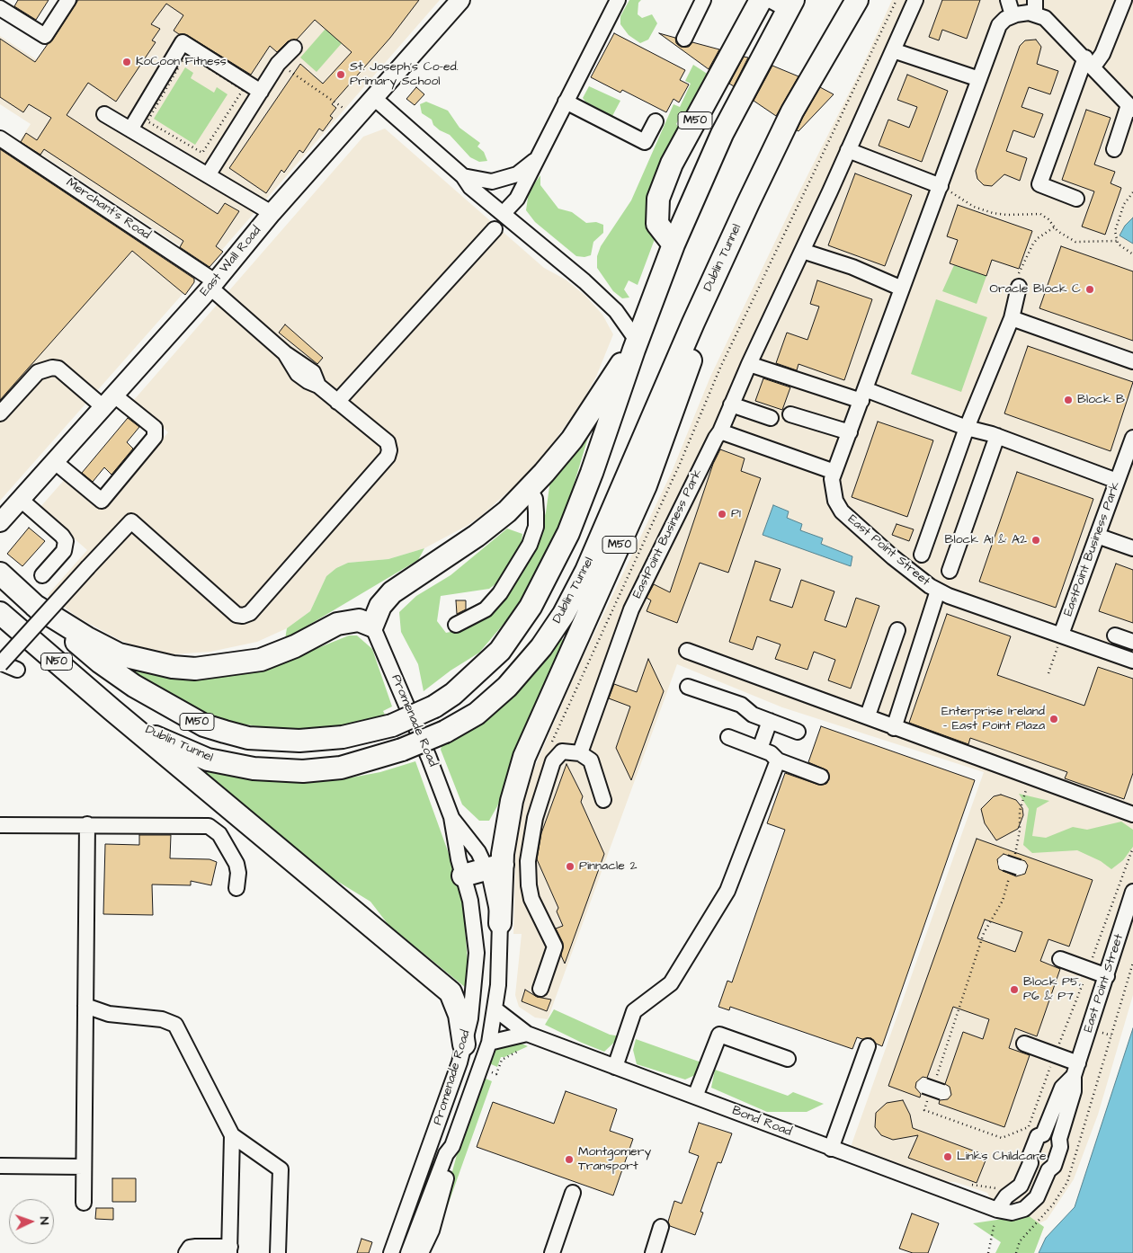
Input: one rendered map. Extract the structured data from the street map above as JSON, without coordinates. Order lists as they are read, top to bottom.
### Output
{
  "streets": {
    "highway": ["M50", "Dublin Tunnel", "N50"],
    "main road": ["East Wall Road"],
    "street": [
      "Merchant's Road",
      "EastPoint Business Park",
      "East Point Street",
      "Promenade Road",
      "Bond Road"
    ]
  },
  "crossings": [
    ["M50", "Dublin Tunnel"],
    ["M50", "Promenade Road"],
    ["Merchant's Road", "East Wall Road"],
    ["Dublin Tunnel", "N50"],
    ["EastPoint Business Park", "East Point Street"],
    ["East Point Street", "Bond Road"],
    ["Promenade Road", "Bond Road"]
  ],
  "places": [
    "KoCoon Fitness",
    "St. Joseph’s Co-ed. Primary School",
    "Oracle Block C",
    "Block B",
    "P1",
    "Block A1 & A2",
    "Enterprise Ireland - East Point Plaza",
    "Pinnacle 2",
    "Block P5, P6 & P7",
    "Links Childcare",
    "Montgomery Transport"
  ],
  "north": "right"
}
